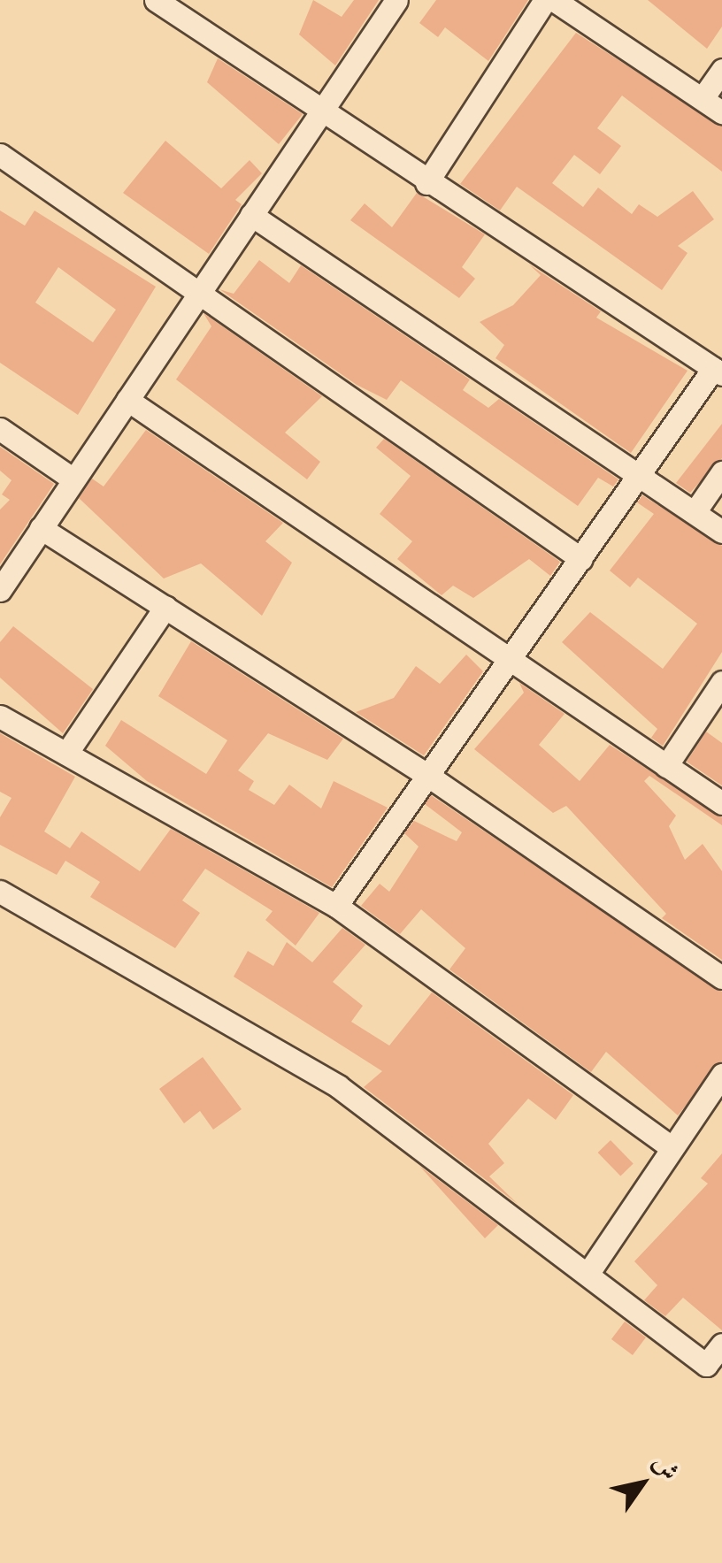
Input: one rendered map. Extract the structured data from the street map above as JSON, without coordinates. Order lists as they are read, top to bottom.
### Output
{
  "north": "top right"
}
